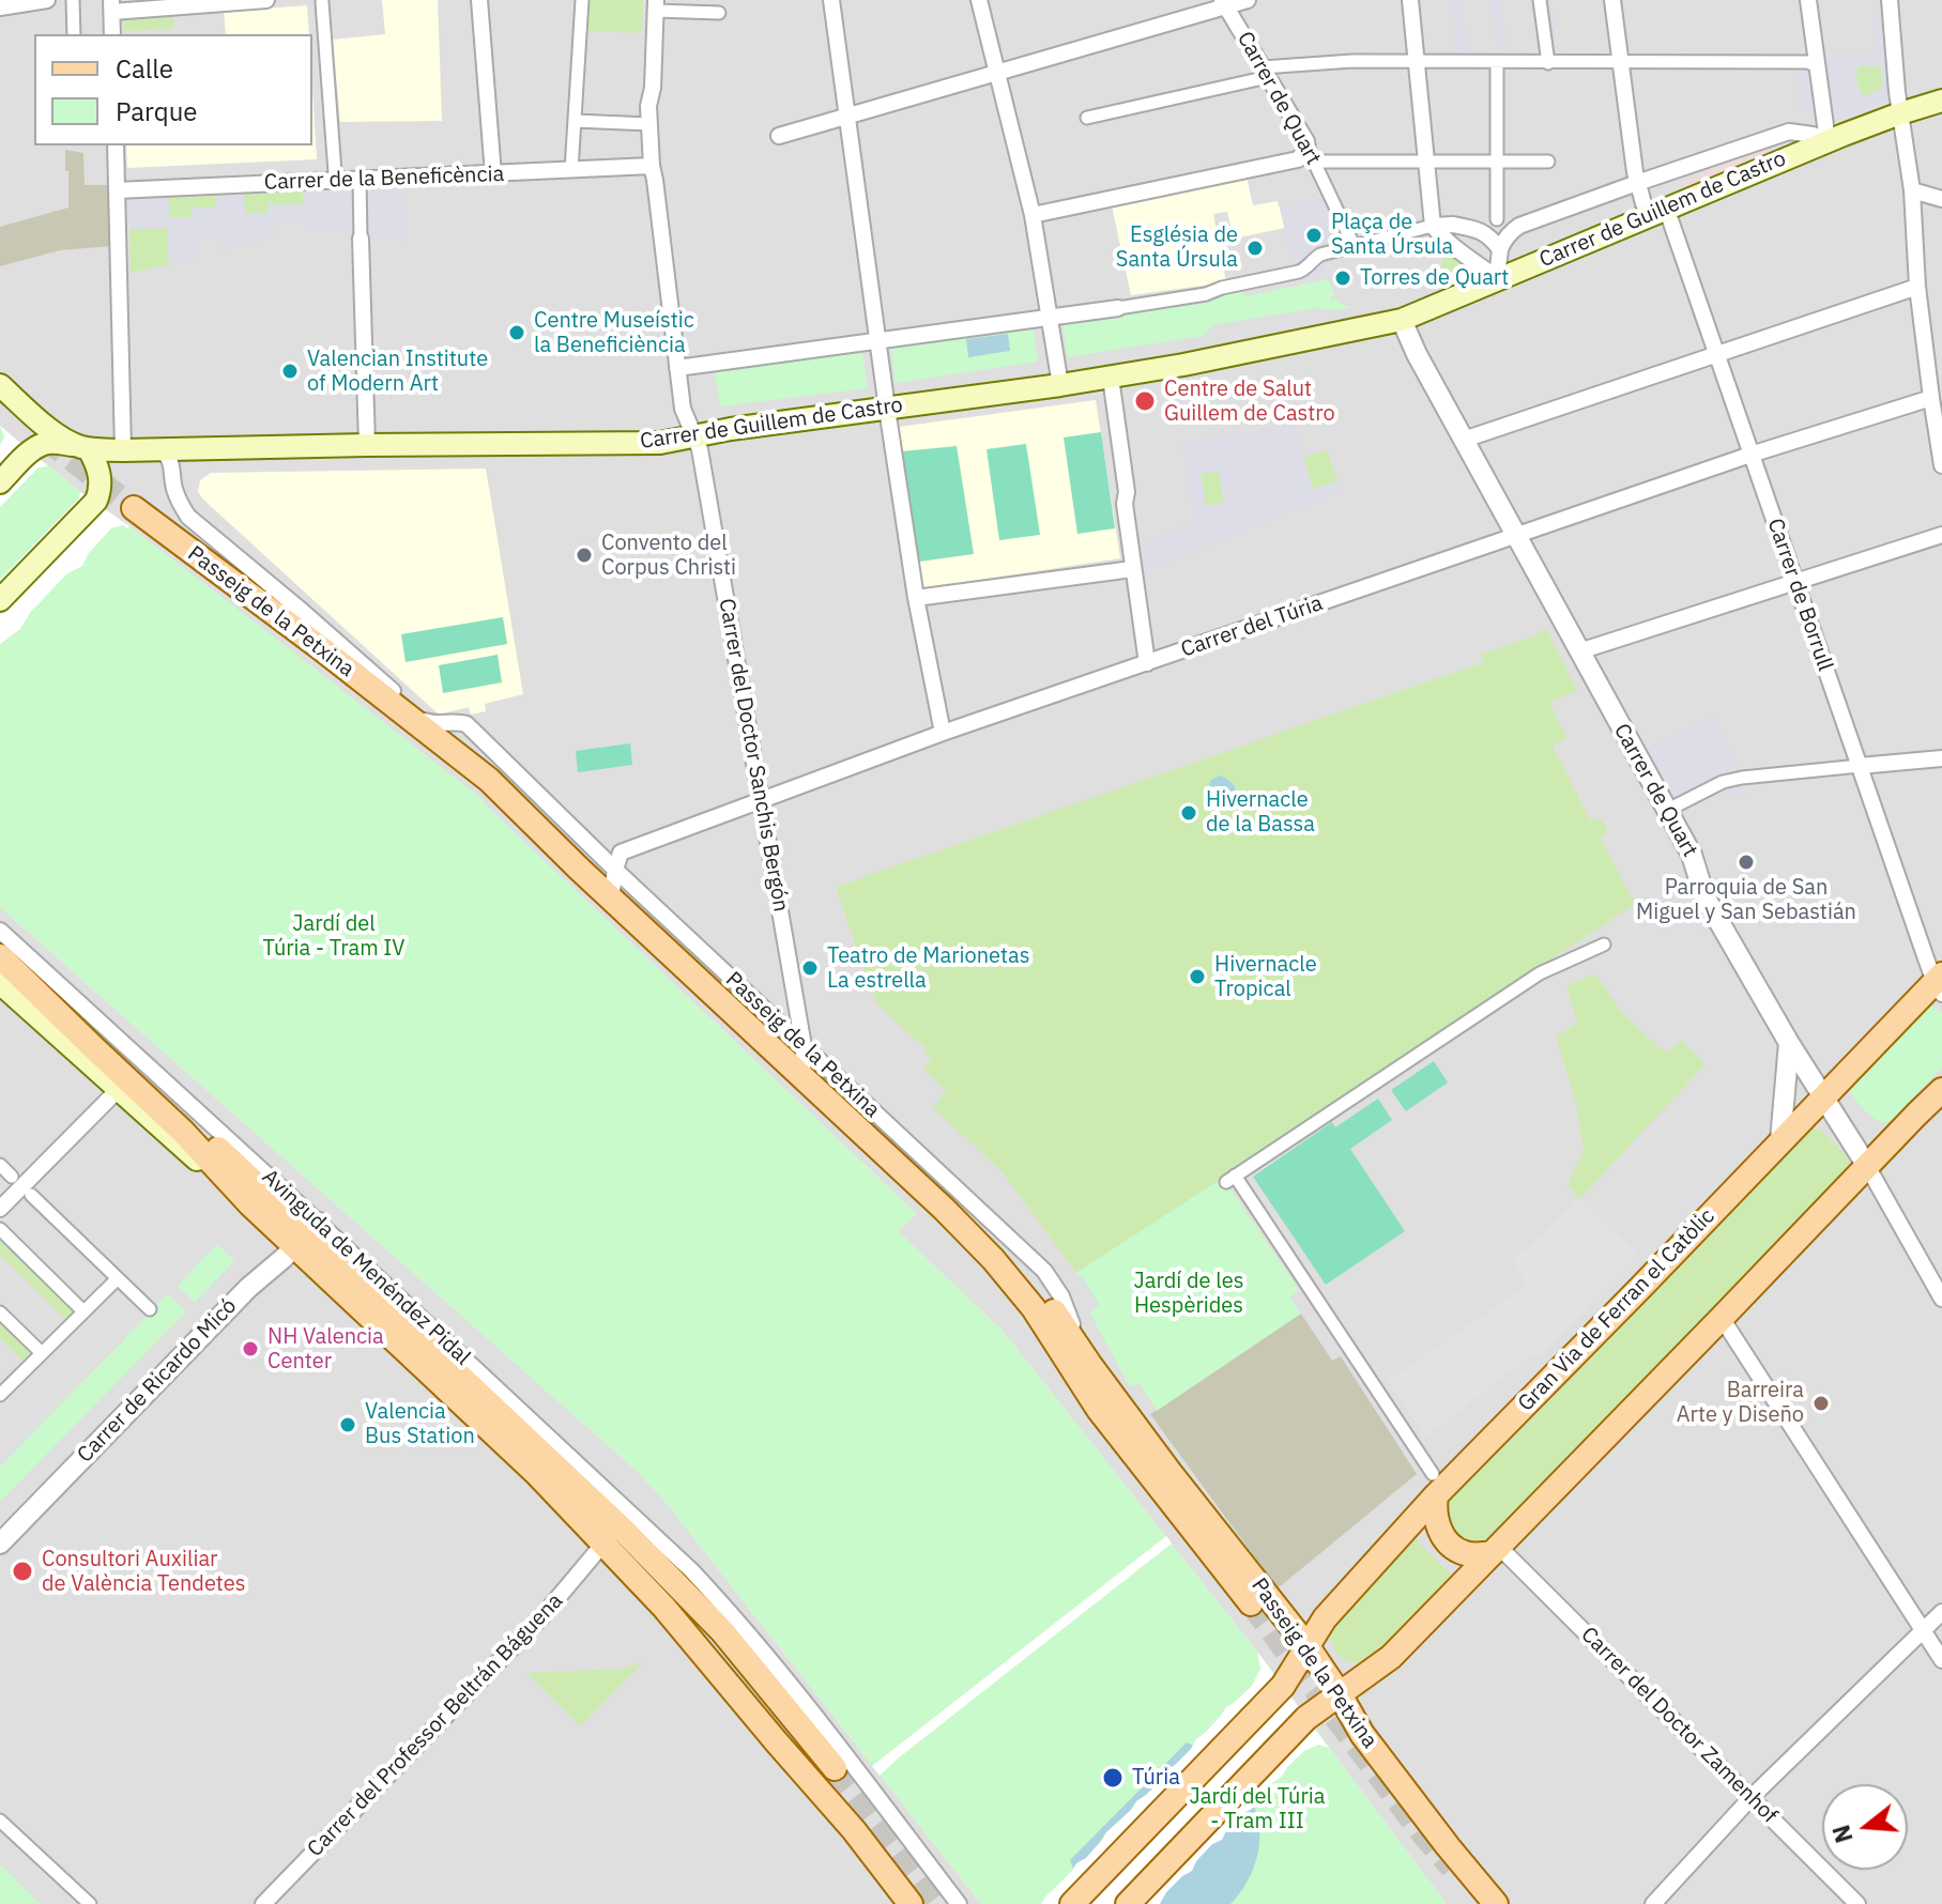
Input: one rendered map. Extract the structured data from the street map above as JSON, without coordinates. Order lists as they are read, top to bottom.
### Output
{
  "streets": {
    "main road": [
      "Carrer de Guillem de Castro",
      "Passeig de la Petxina",
      "Avinguda de Menéndez Pidal",
      "Gran Via de Ferran el Catòlic"
    ],
    "street": [
      "Carrer de Quart",
      "Carrer de la Beneficència",
      "Carrer de Borrull",
      "Carrer del Túria",
      "Carrer del Doctor Sanchis Bergón",
      "Carrer de Ricardo Micó",
      "Carrer del Professor Beltrán Báguena",
      "Carrer del Doctor Zamenhof"
    ]
  },
  "crossings": [
    ["Carrer de Quart", "Carrer de Guillem de Castro"],
    ["Carrer de Quart", "Carrer del Túria"],
    ["Carrer de Quart", "Gran Via de Ferran el Catòlic"],
    ["Carrer de la Beneficència", "Carrer del Doctor Sanchis Bergón"],
    ["Carrer de Guillem de Castro", "Carrer de Borrull"],
    ["Carrer de Guillem de Castro", "Passeig de la Petxina"],
    ["Carrer de Guillem de Castro", "Carrer del Doctor Sanchis Bergón"],
    ["Carrer de Borrull", "Carrer del Túria"],
    ["Carrer de Borrull", "Gran Via de Ferran el Catòlic"],
    ["Passeig de la Petxina", "Carrer del Túria"],
    ["Passeig de la Petxina", "Carrer del Doctor Sanchis Bergón"],
    ["Passeig de la Petxina", "Gran Via de Ferran el Catòlic"],
    ["Carrer del Túria", "Carrer del Doctor Sanchis Bergón"],
    ["Avinguda de Menéndez Pidal", "Carrer de Ricardo Micó"],
    ["Avinguda de Menéndez Pidal", "Carrer del Professor Beltrán Báguena"]
  ],
  "parks": ["Jardí del Túria - Tram IV", "Jardí de les Hespèrides", "Jardí del Túria - Tram III"],
  "places": [
    "Plaça de Santa Úrsula",
    "Església de Santa Úrsula",
    "Torres de Quart",
    "Centre Museístic la Beneficiència",
    "Valencian Institute of Modern Art",
    "Centre de Salut Guillem de Castro",
    "Convento del Corpus Christi",
    "Hivernacle de la Bassa",
    "Parroquia de San Miguel y San Sebastián",
    "Teatro de Marionetas La estrella",
    "Hivernacle Tropical",
    "NH Valencia Center",
    "Barreira Arte y Diseño",
    "Valencia Bus Station",
    "Consultori Auxiliar de València Tendetes",
    "Túria"
  ],
  "legend": ["Calle", "Parque"],
  "north": "left"
}
